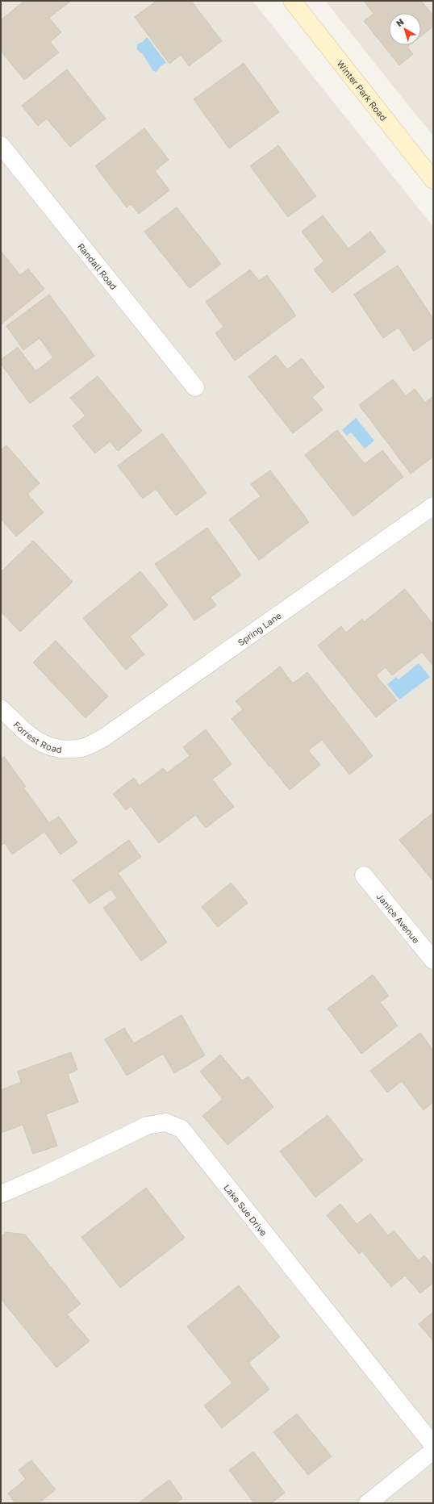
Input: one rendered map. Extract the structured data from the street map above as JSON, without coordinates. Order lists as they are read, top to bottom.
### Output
{
  "streets": {
    "street": [
      "Winter Park Road",
      "Randall Road",
      "Spring Lane",
      "Forrest Road",
      "Janice Avenue",
      "Lake Sue Drive"
    ]
  },
  "crossings": [
    ["Spring Lane", "Forrest Road"]
  ],
  "north": "top left"
}
